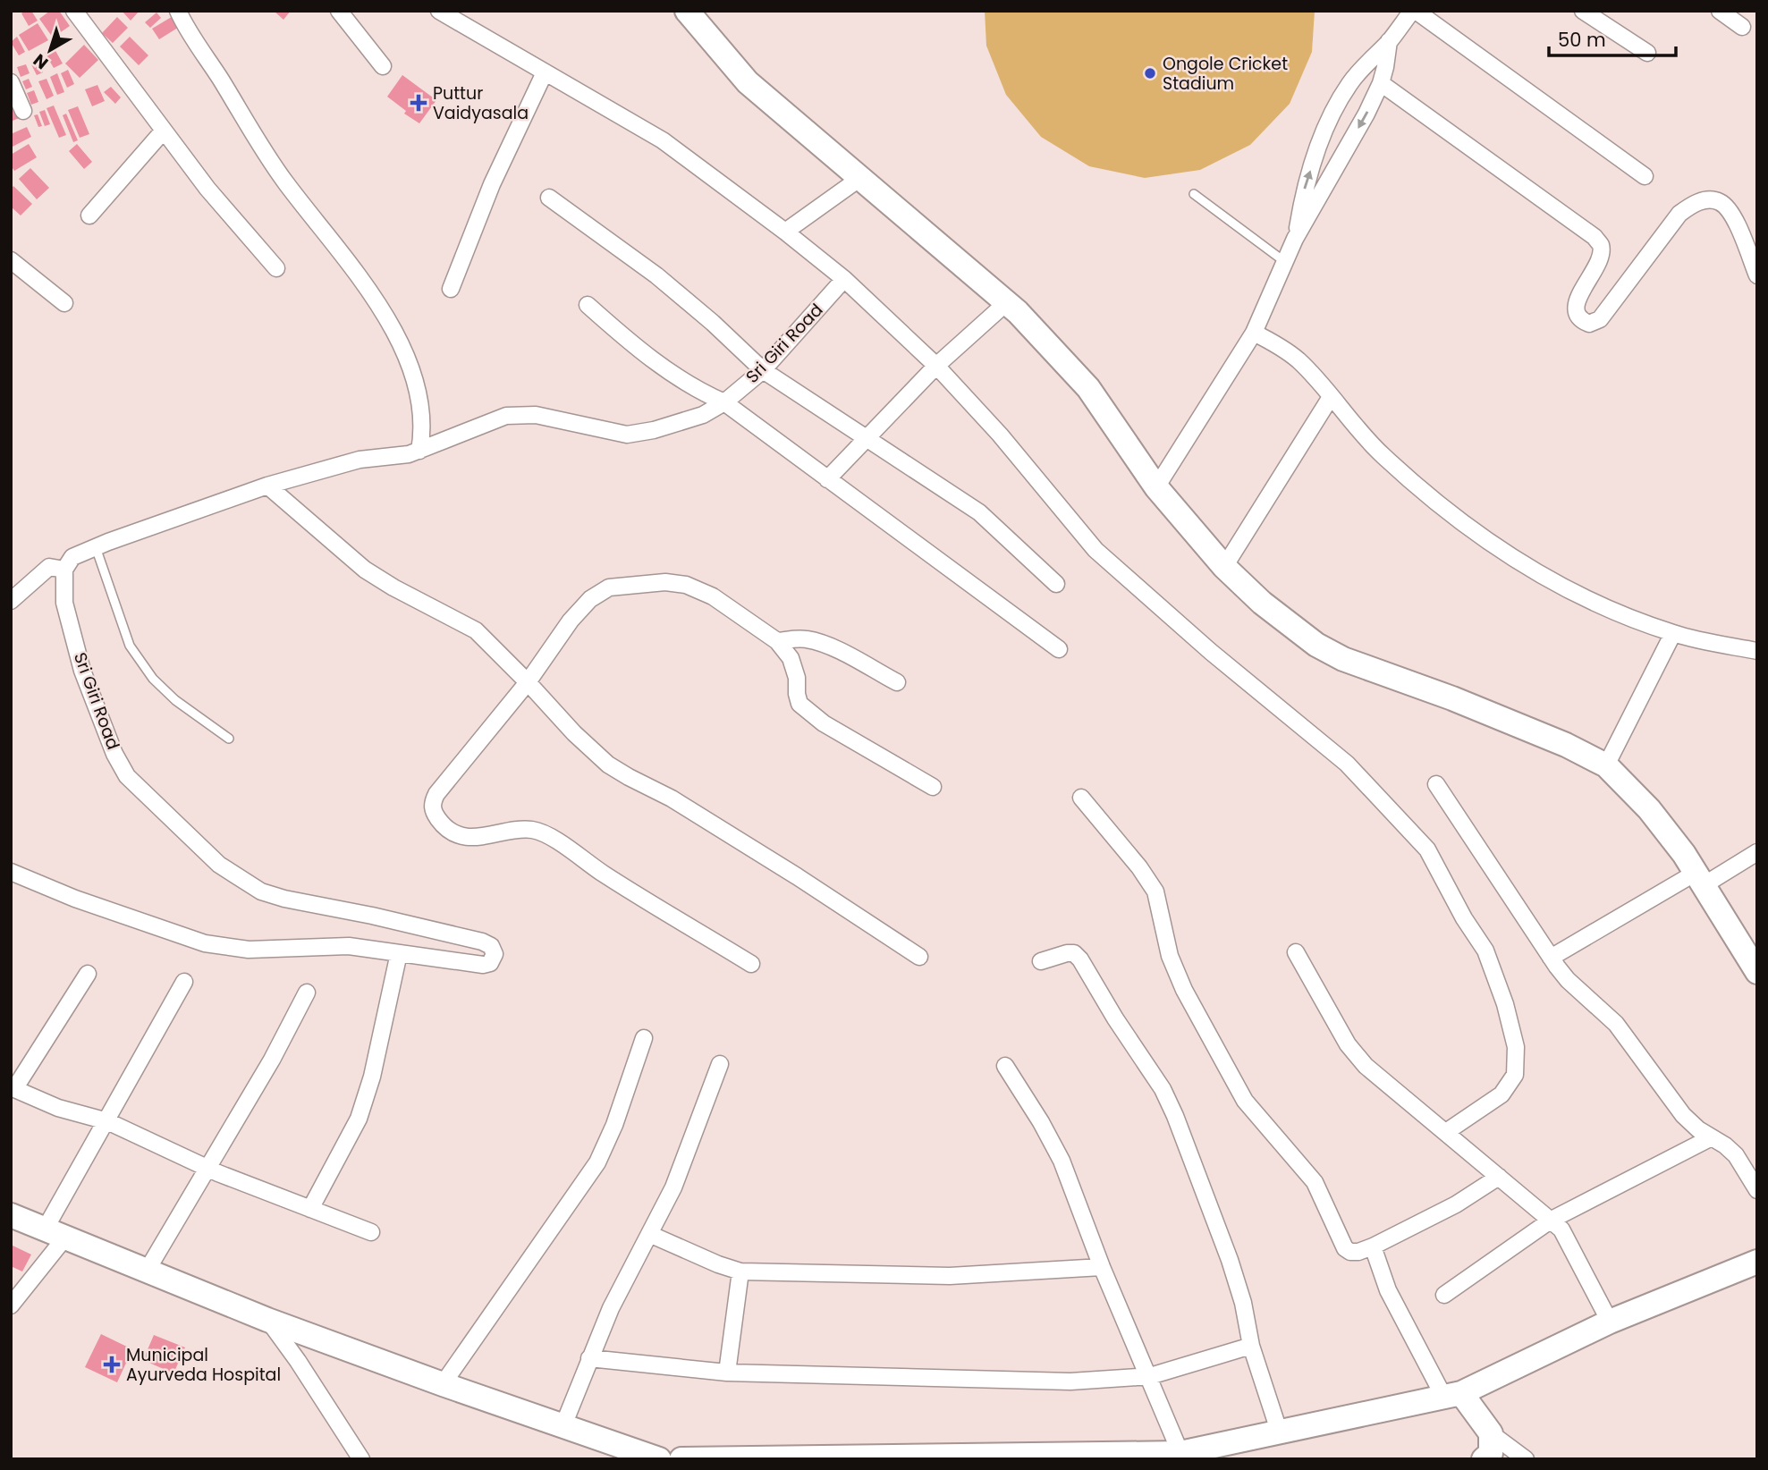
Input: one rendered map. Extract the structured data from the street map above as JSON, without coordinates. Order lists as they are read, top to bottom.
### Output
{
  "streets": {
    "street": ["Sri Giri Road"]
  },
  "places": {
    "other": ["Ongole Cricket Stadium"],
    "health": ["Puttur Vaidyasala", "Municipal Ayurveda Hospital"]
  },
  "scale_bar": "50 m",
  "north": "bottom left"
}
